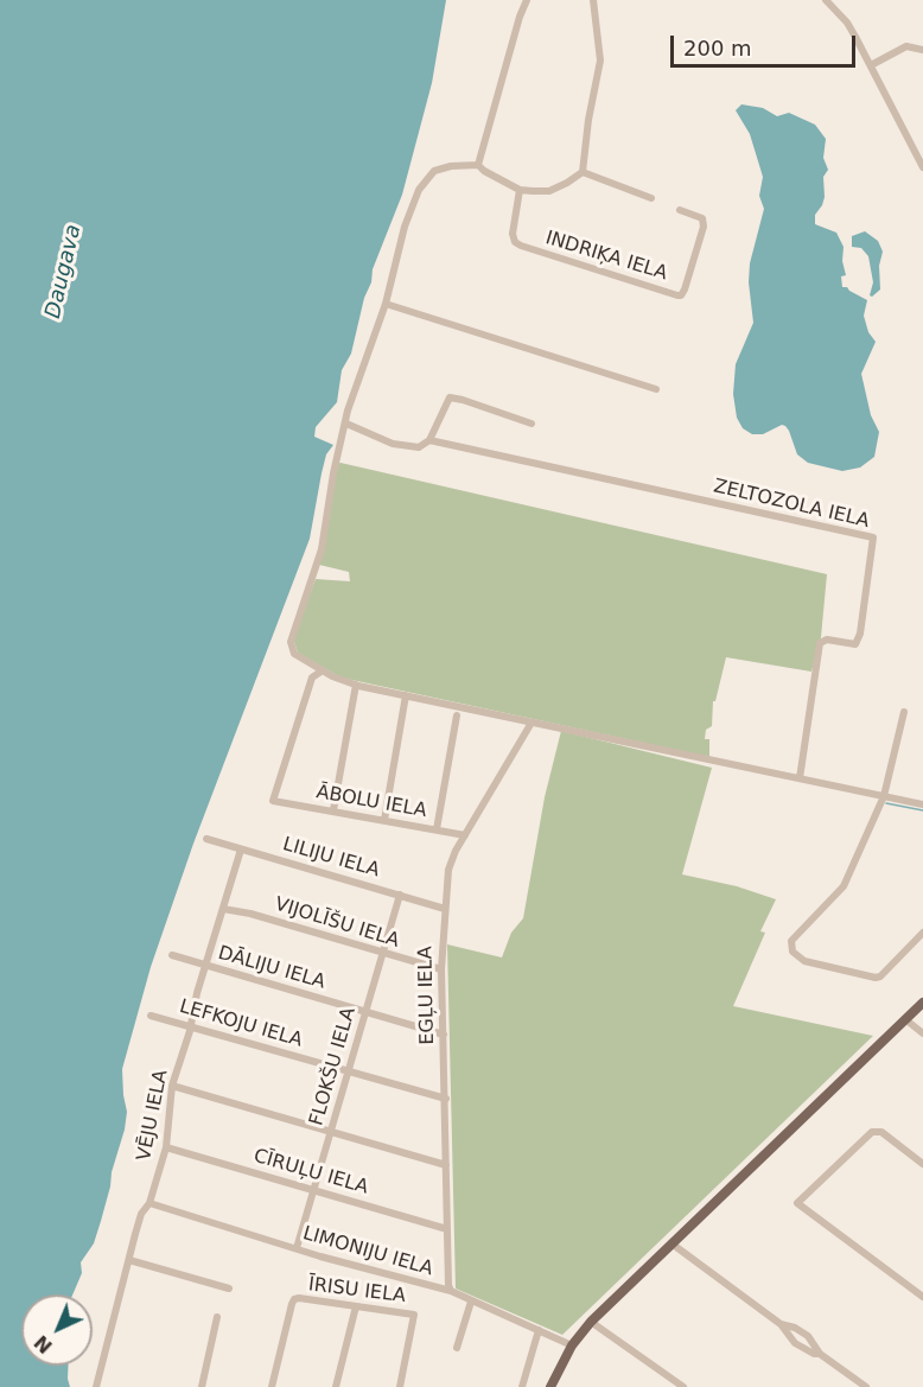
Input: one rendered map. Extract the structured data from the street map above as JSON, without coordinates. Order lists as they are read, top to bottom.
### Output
{
  "streets": {
    "street": [
      "INDRIĶA IELA",
      "ZELTOZOLA IELA",
      "ĀBOLU IELA",
      "LILIJU IELA",
      "VIJOLĪŠU IELA",
      "DĀLIJU IELA",
      "EGĻU IELA",
      "LEFKOJU IELA",
      "FLOKŠU IELA",
      "VĒJU IELA",
      "CĪRUĻU IELA",
      "LIMONIJU IELA",
      "ĪRISU IELA"
    ]
  },
  "crossings": [
    ["ĀBOLU IELA", "EGĻU IELA"],
    ["LILIJU IELA", "EGĻU IELA"],
    ["LILIJU IELA", "FLOKŠU IELA"],
    ["LILIJU IELA", "VĒJU IELA"],
    ["VIJOLĪŠU IELA", "EGĻU IELA"],
    ["VIJOLĪŠU IELA", "FLOKŠU IELA"],
    ["VIJOLĪŠU IELA", "VĒJU IELA"],
    ["DĀLIJU IELA", "EGĻU IELA"],
    ["DĀLIJU IELA", "FLOKŠU IELA"],
    ["DĀLIJU IELA", "VĒJU IELA"],
    ["EGĻU IELA", "LEFKOJU IELA"],
    ["EGĻU IELA", "CĪRUĻU IELA"],
    ["EGĻU IELA", "LIMONIJU IELA"],
    ["LEFKOJU IELA", "FLOKŠU IELA"],
    ["LEFKOJU IELA", "VĒJU IELA"],
    ["FLOKŠU IELA", "CĪRUĻU IELA"],
    ["FLOKŠU IELA", "LIMONIJU IELA"],
    ["VĒJU IELA", "CĪRUĻU IELA"],
    ["VĒJU IELA", "LIMONIJU IELA"]
  ],
  "water": ["Daugava"],
  "scale_bar": "200 m",
  "north": "bottom left"
}
